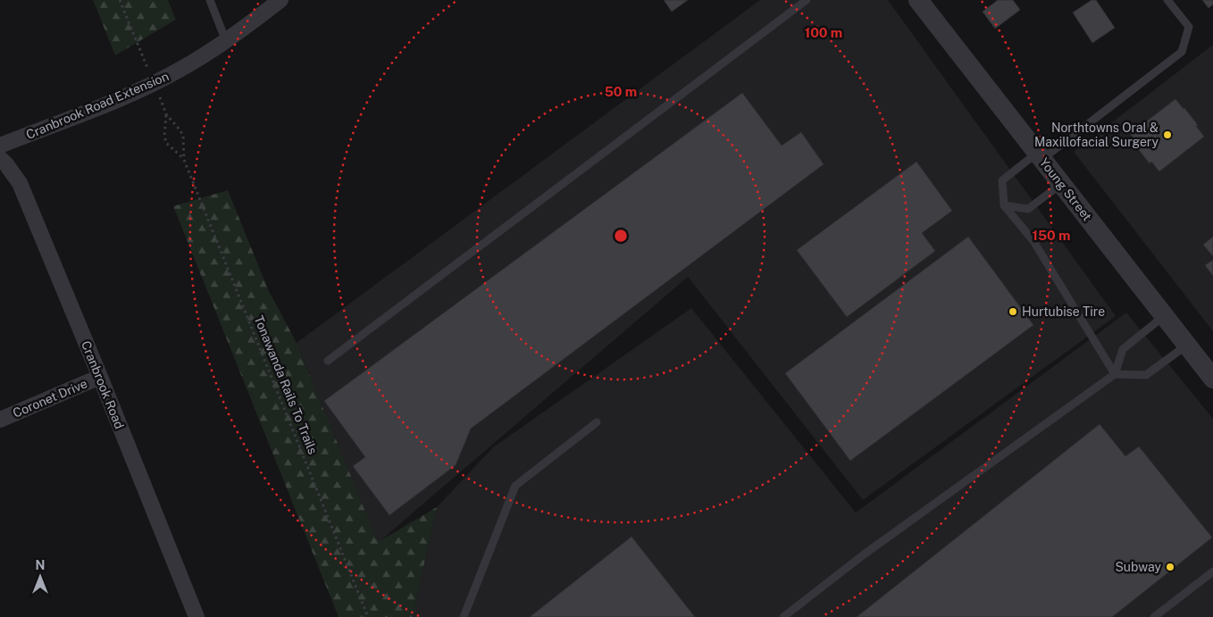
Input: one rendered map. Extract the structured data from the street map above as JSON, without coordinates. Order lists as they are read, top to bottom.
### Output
{
  "streets": {
    "street": [
      "Cranbrook Road Extension",
      "Young Street",
      "Cranbrook Road",
      "Coronet Drive"
    ],
    "path": ["Tonawanda Rails To Trails"]
  },
  "crossings": [
    ["Cranbrook Road", "Coronet Drive"]
  ],
  "places": ["Northtowns Oral & Maxillofacial Surgery", "Hurtubise Tire", "Subway"],
  "north": "top",
  "rings": ["100 m", "50 m", "150 m"]
}
